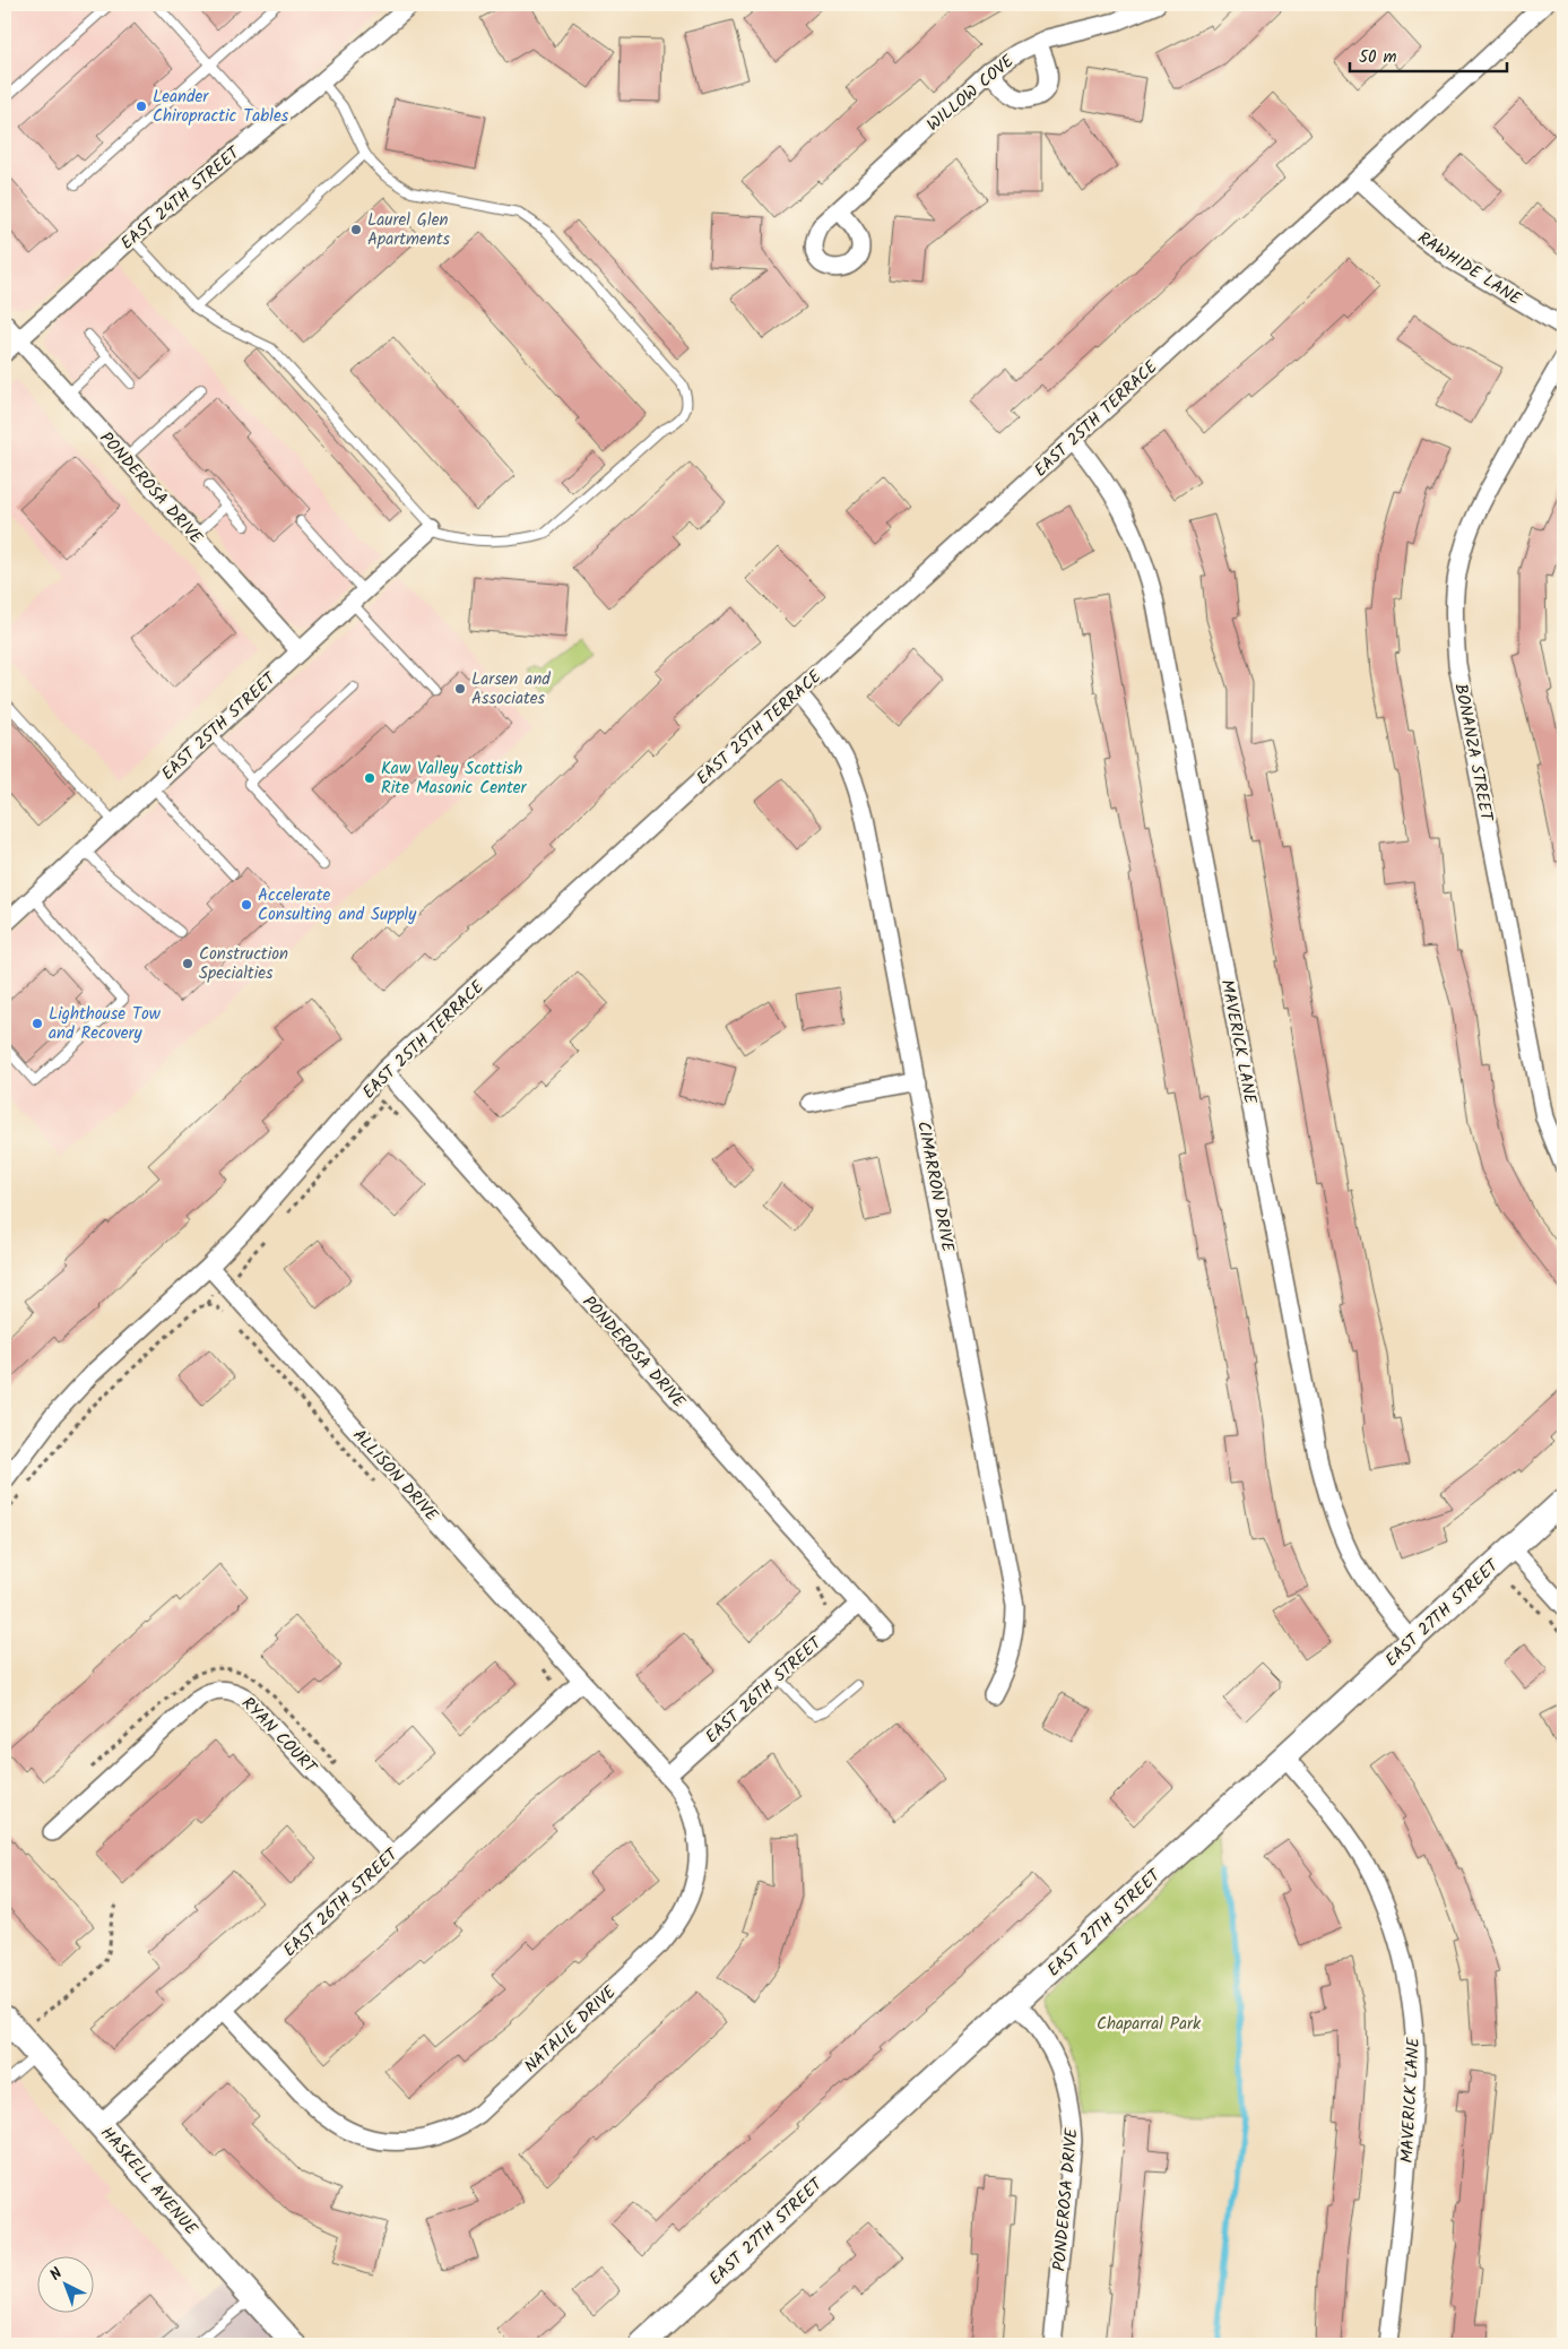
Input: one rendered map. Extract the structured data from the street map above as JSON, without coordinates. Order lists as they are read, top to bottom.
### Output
{
  "streets": {
    "street": [
      "WILLOW COVE",
      "EAST 24TH STREET",
      "RAWHIDE LANE",
      "EAST 25TH TERRACE",
      "PONDEROSA DRIVE",
      "EAST 25TH STREET",
      "BONANZA STREET",
      "MAVERICK LANE",
      "CIMARRON DRIVE",
      "ALLISON DRIVE",
      "EAST 27TH STREET",
      "EAST 26TH STREET",
      "RYAN COURT",
      "NATALIE DRIVE",
      "HASKELL AVENUE"
    ]
  },
  "crossings": [
    ["EAST 24TH STREET", "PONDEROSA DRIVE"],
    ["RAWHIDE LANE", "EAST 25TH TERRACE"],
    ["EAST 25TH TERRACE", "PONDEROSA DRIVE"],
    ["EAST 25TH TERRACE", "MAVERICK LANE"],
    ["EAST 25TH TERRACE", "CIMARRON DRIVE"],
    ["EAST 25TH TERRACE", "ALLISON DRIVE"],
    ["PONDEROSA DRIVE", "EAST 25TH STREET"],
    ["PONDEROSA DRIVE", "EAST 27TH STREET"],
    ["PONDEROSA DRIVE", "EAST 26TH STREET"],
    ["MAVERICK LANE", "EAST 27TH STREET"],
    ["ALLISON DRIVE", "EAST 26TH STREET"],
    ["ALLISON DRIVE", "NATALIE DRIVE"],
    ["EAST 26TH STREET", "RYAN COURT"],
    ["EAST 26TH STREET", "NATALIE DRIVE"],
    ["EAST 26TH STREET", "HASKELL AVENUE"]
  ],
  "parks": ["Chaparral Park"],
  "places": [
    "Leander Chiropractic Tables",
    "Laurel Glen Apartments",
    "Larsen and Associates",
    "Kaw Valley Scottish Rite Masonic Center",
    "Accelerate Consulting and Supply",
    "Construction Specialties",
    "Lighthouse Tow and Recovery"
  ],
  "scale_bar": "50 m",
  "north": "top left"
}
